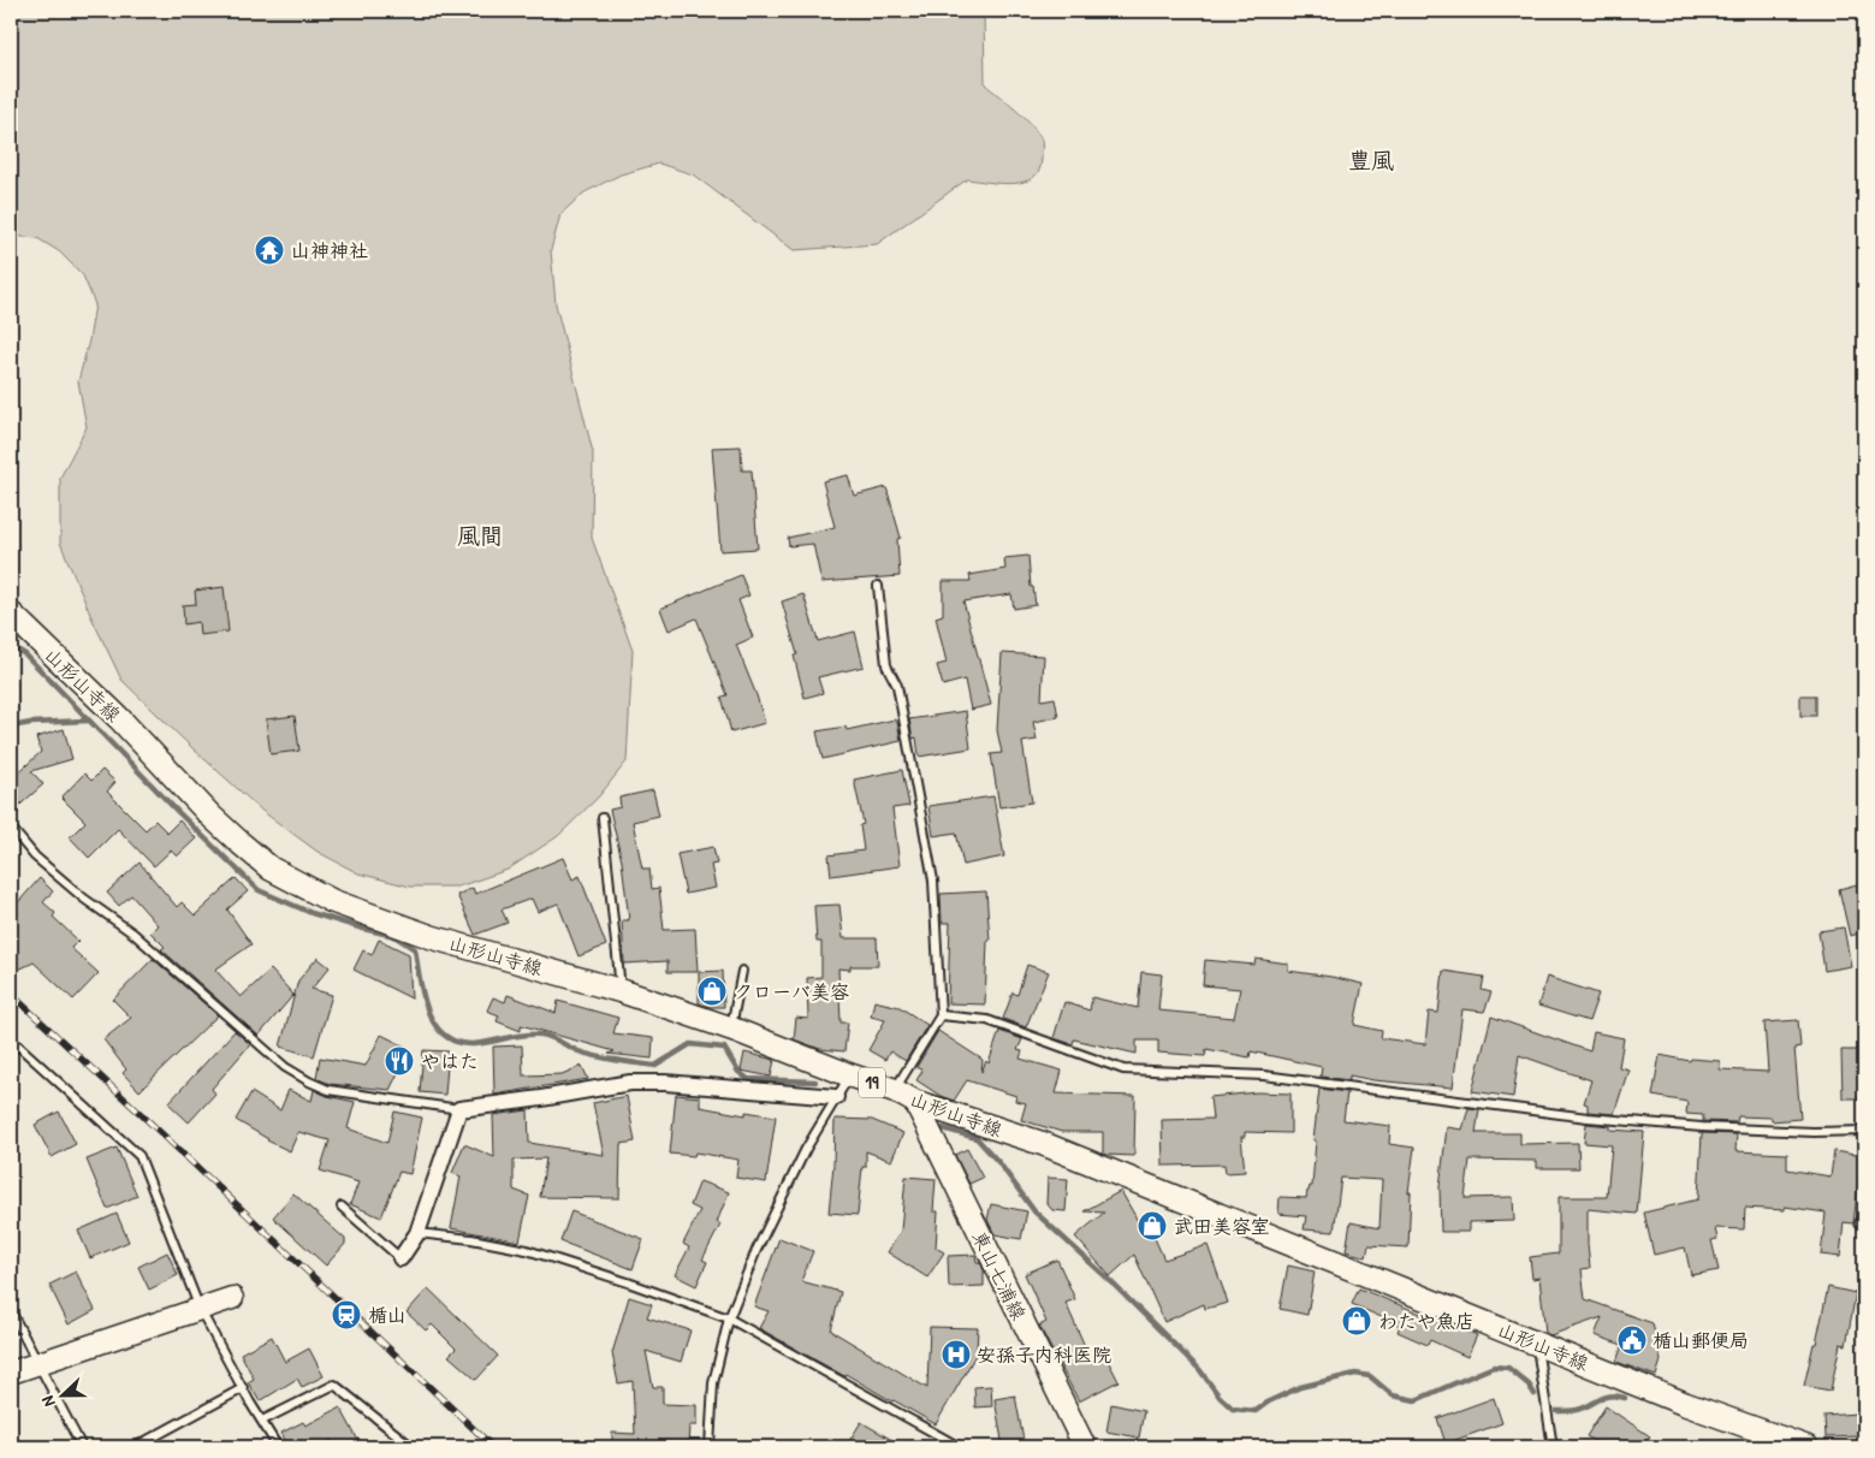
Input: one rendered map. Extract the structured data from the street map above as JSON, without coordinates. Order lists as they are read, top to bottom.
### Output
{
  "streets": {
    "main road": ["山形山寺線", "19", "東山七浦線"]
  },
  "crossings": [
    ["山形山寺線", "東山七浦線"]
  ],
  "districts": ["豊風", "風間"],
  "places": {
    "temple": ["山神神社"],
    "shop": ["クローバ美容", "武田美容室", "わたや魚店"],
    "restaurant": ["やはた"],
    "station": ["楯山"],
    "public building": ["楯山郵便局"],
    "hospital": ["安孫子内科医院"]
  },
  "north": "left"
}
